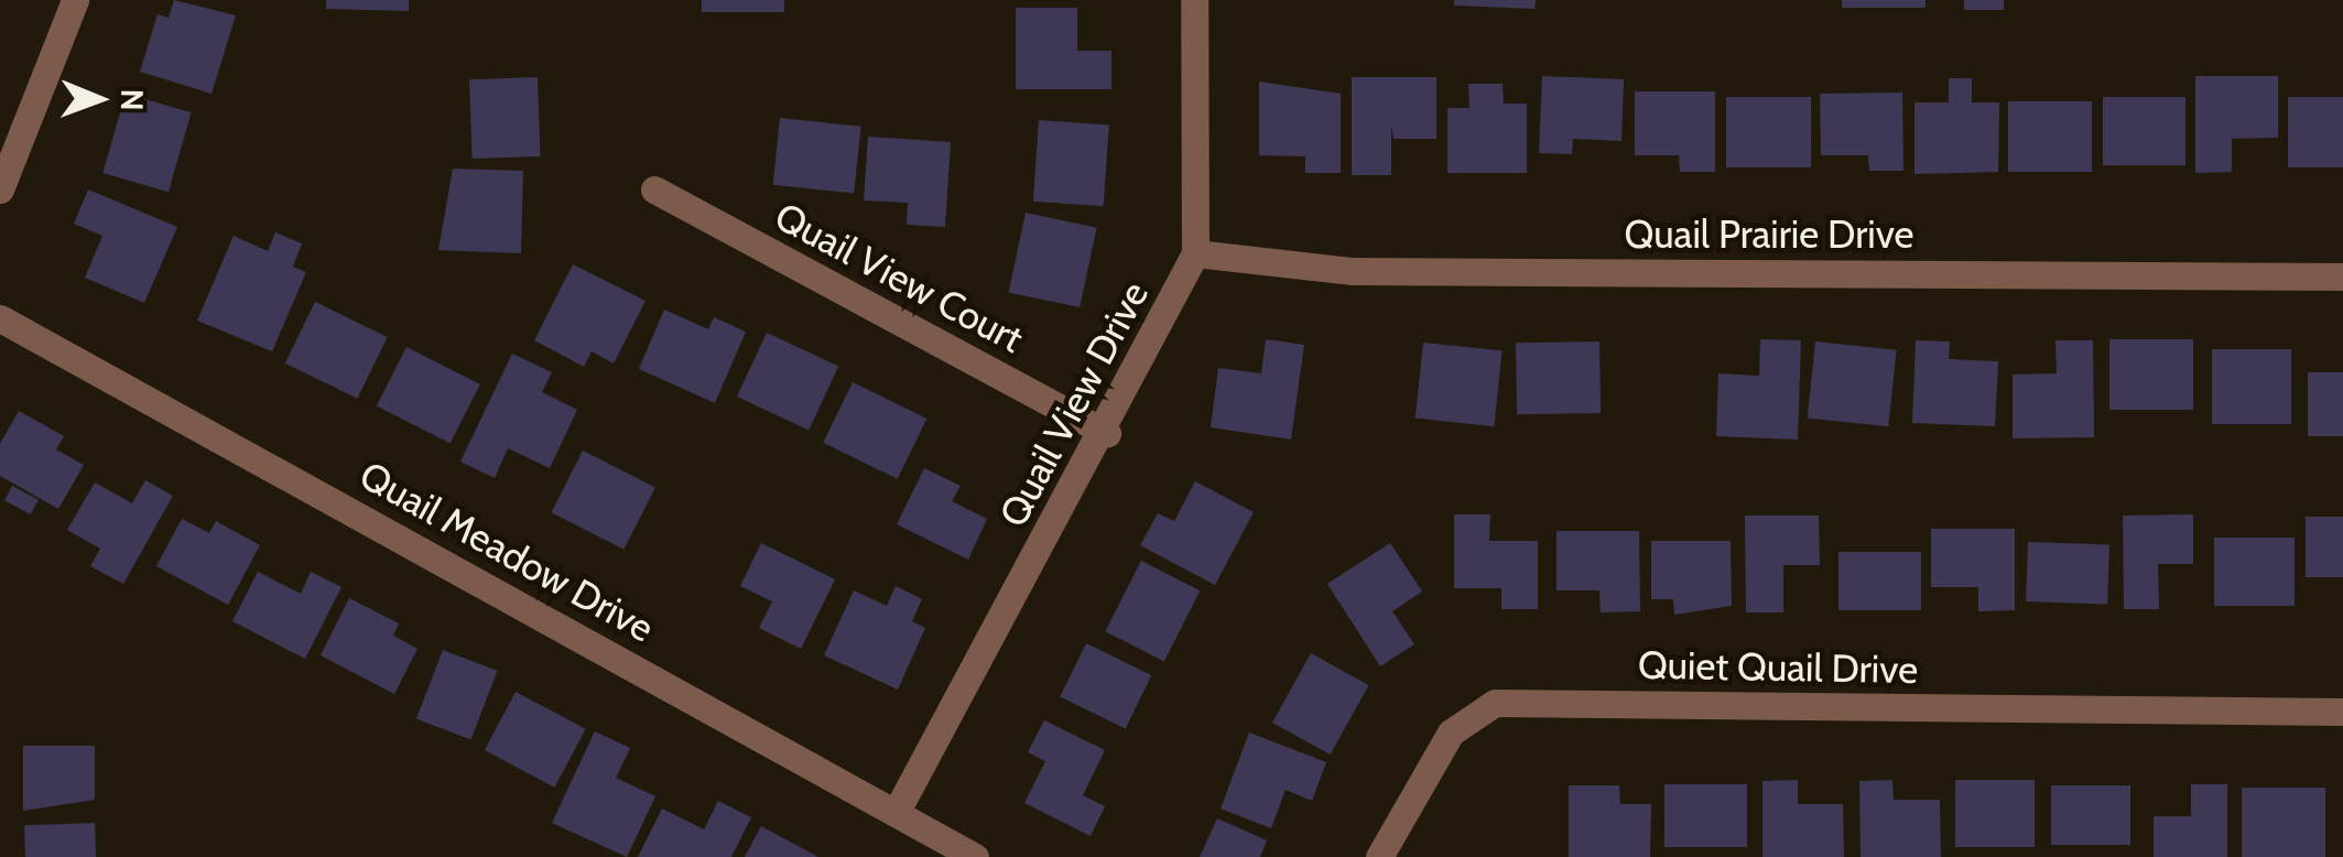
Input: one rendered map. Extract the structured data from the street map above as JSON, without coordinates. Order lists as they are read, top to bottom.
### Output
{
  "streets": {
    "street": [
      "Quail Prairie Drive",
      "Quail View Court",
      "Quail View Drive",
      "Quail Meadow Drive",
      "Quiet Quail Drive"
    ]
  },
  "crossings": [
    ["Quail Prairie Drive", "Quail View Drive"],
    ["Quail View Court", "Quail View Drive"],
    ["Quail View Drive", "Quail Meadow Drive"]
  ],
  "north": "right"
}
